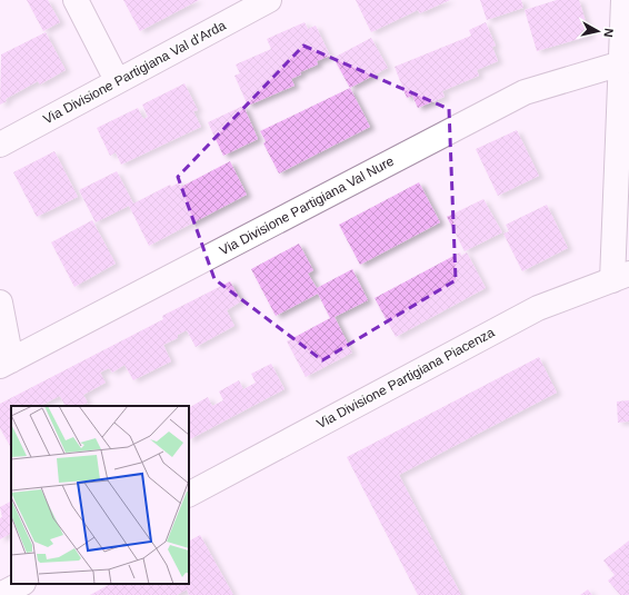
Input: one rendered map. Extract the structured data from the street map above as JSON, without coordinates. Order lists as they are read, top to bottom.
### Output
{
  "streets": {
    "street": ["Via Divisione Partigiana Val d'Arda", "Via Divisione Partigiana Val Nure", "Via Divisione Partigiana Piacenza"]
  },
  "north": "right"
}
